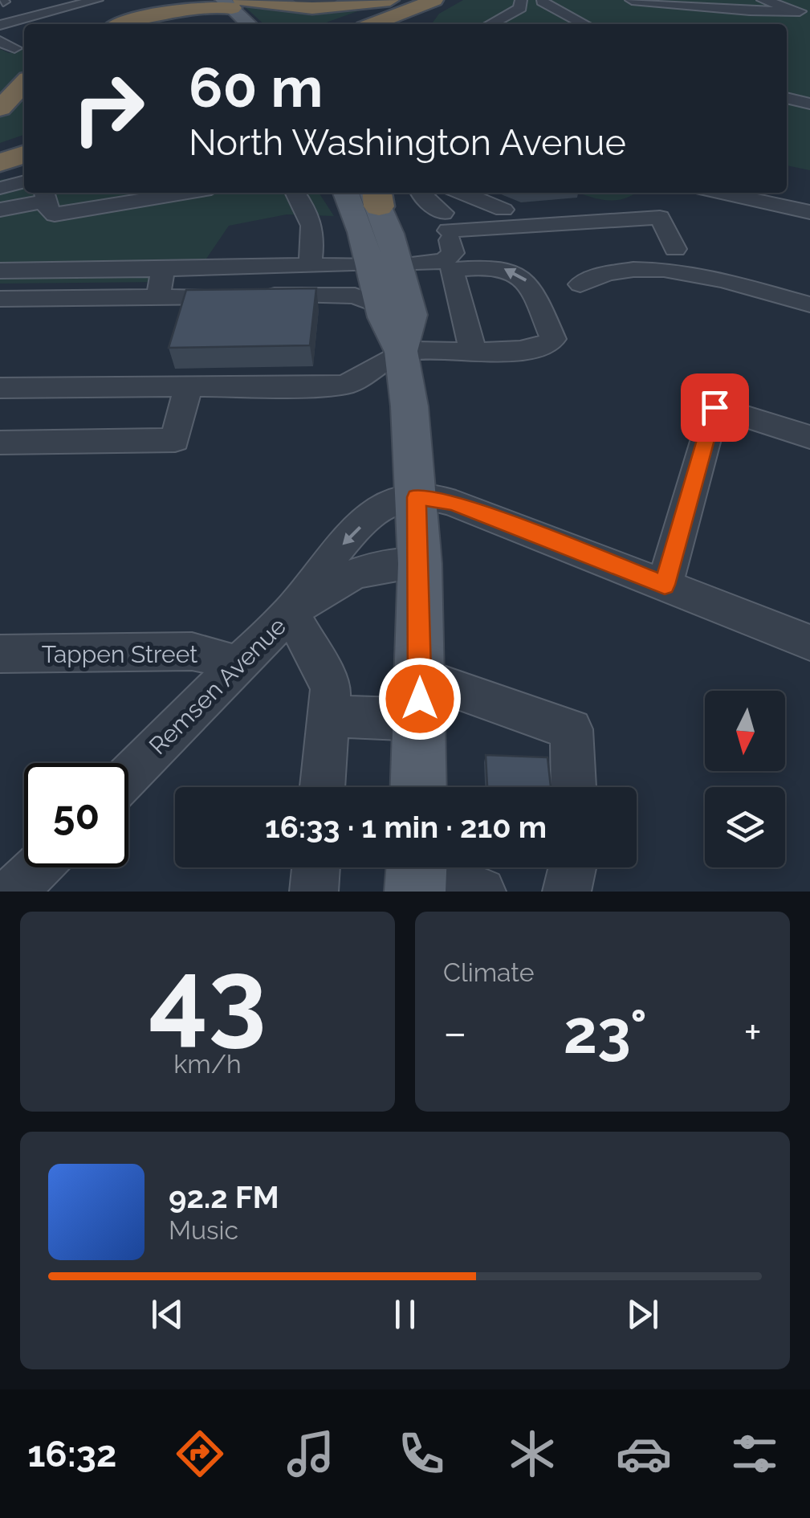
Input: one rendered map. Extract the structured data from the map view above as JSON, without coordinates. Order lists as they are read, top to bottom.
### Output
{
  "streets": {
    "street": ["Tappen Street", "Remsen Avenue"]
  },
  "crossings": [
    ["Tappen Street", "Remsen Avenue"]
  ],
  "north": "bottom",
  "page": {
    "turn": ["60 m", "North Washington Avenue"],
    "limit": "50",
    "trip": "16:33 · 1 min · 210 m",
    "tile": [
      ["43", "km/h"],
      "Climate"
    ],
    "heat": ["−", "23°", "+"],
    "song": ["92.2 FM", "Music"],
    "tabs": "16:32"
  }
}
